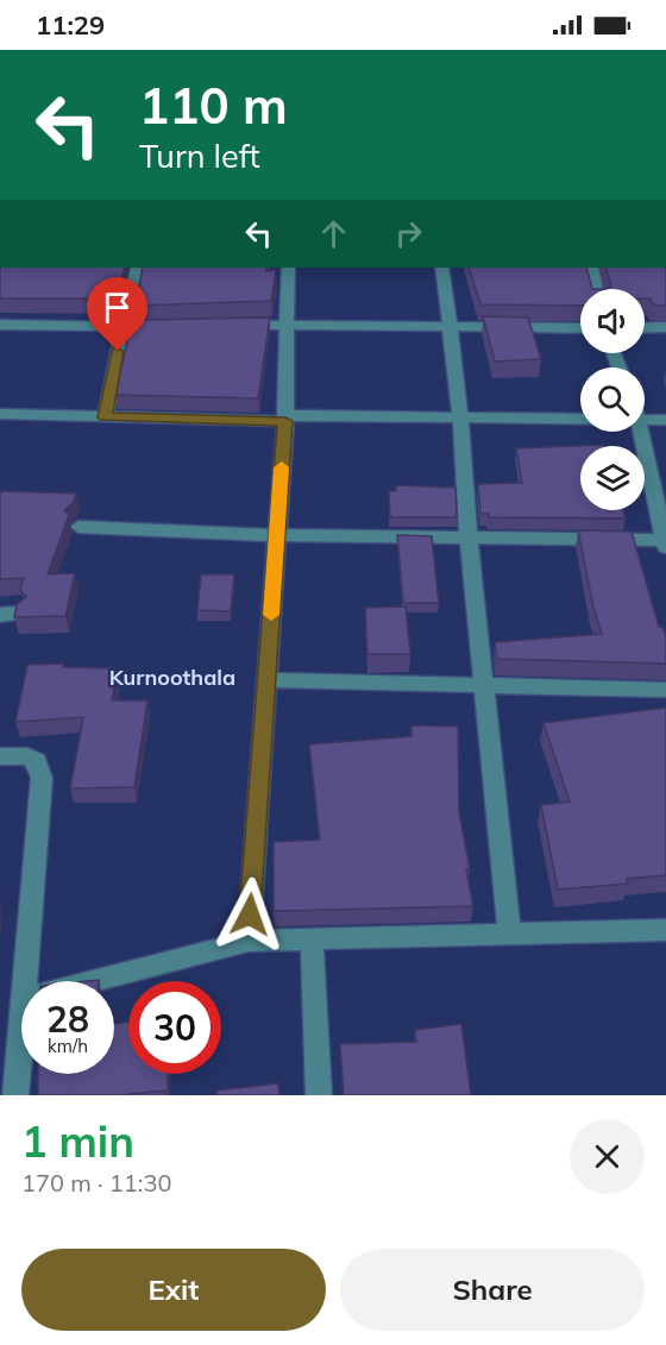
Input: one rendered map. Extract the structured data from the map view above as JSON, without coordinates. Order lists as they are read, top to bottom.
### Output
{
  "districts": ["Kurnoothala"],
  "page": {
    "status": "11:29",
    "turn": ["110 m", "Turn left"],
    "speed": "28 km/h",
    "limit": "30",
    "heading": ["1 min", "170 m · 11:30"],
    "buttons": ["Exit", "Share"]
  }
}
